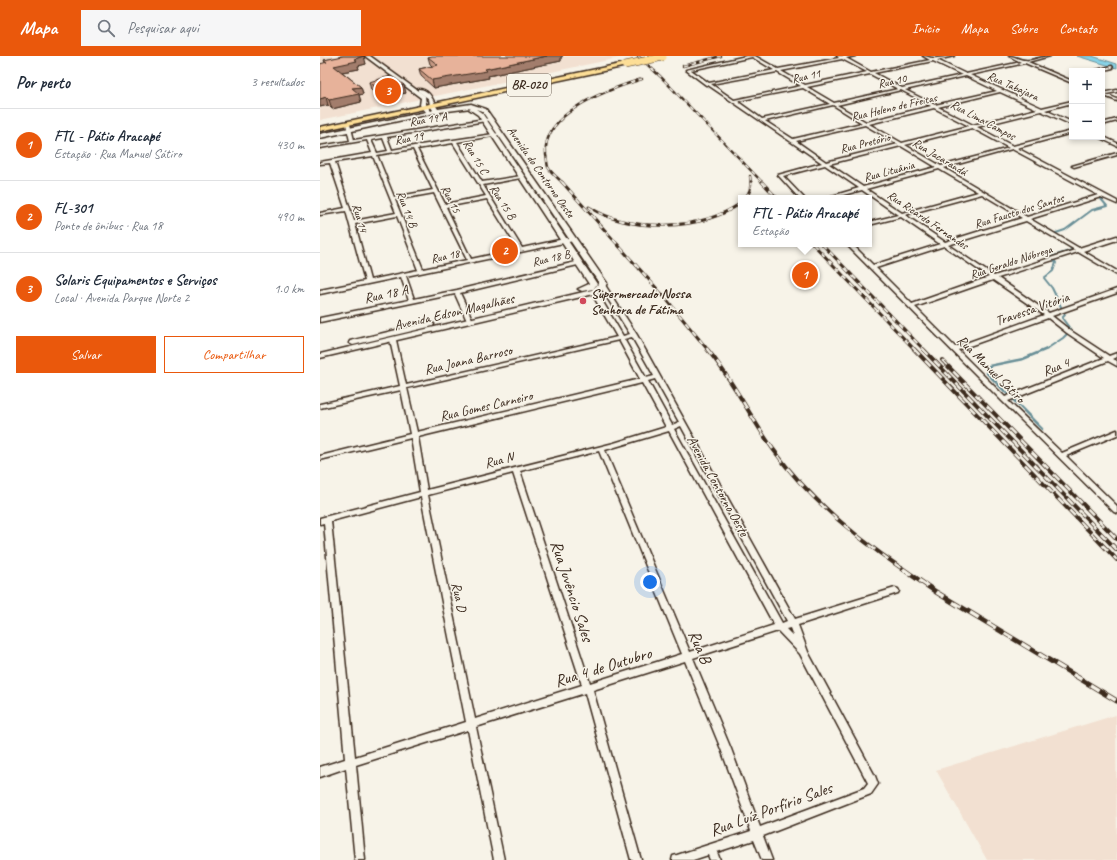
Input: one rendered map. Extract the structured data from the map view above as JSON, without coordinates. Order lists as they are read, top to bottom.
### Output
{
  "streets": {
    "highway": ["BR-020"],
    "street": [
      "Rua 11",
      "Rua 10",
      "Rua Tabajara",
      "Rua Heleno de Freitas",
      "Rua 19 A",
      "Rua Lima Campos",
      "Rua 19",
      "Rua Pretório",
      "Rua 15 C",
      "Rua Jacarandá",
      "Rua Lituânia",
      "Avenida do Contorno Oeste",
      "Rua 15",
      "Rua 15 B",
      "Rua 14 B",
      "Rua Fausto dos Santos",
      "Rua 14",
      "Rua Ricardo Fernandes",
      "Rua 18",
      "Rua 18 B",
      "Rua Geraldo Nóbrega",
      "Rua 18 A",
      "Travessa Vitória",
      "Avenida Edson Magalhães",
      "Rua Joana Barroso",
      "Rua 4",
      "Rua Manuel Sátiro",
      "Rua Gomes Carneiro",
      "Rua N",
      "Avenida Contorno Oeste",
      "Rua Juvêncio Sales",
      "Rua D",
      "Rua B",
      "Rua 4 de Outubro",
      "Rua Luíz Porfírio Sales"
    ]
  },
  "crossings": [
    ["Rua 11", "Rua Tabajara"],
    ["Rua 11", "Rua Lima Campos"],
    ["Rua 11", "Rua Jacarandá"],
    ["Rua 11", "Rua Ricardo Fernandes"],
    ["Rua 10", "Rua Tabajara"],
    ["Rua 10", "Rua Lima Campos"],
    ["Rua 10", "Rua Jacarandá"],
    ["Rua 10", "Rua Ricardo Fernandes"],
    ["BR-020", "Avenida do Contorno Oeste"],
    ["Rua Tabajara", "Rua Heleno de Freitas"],
    ["Rua Tabajara", "Rua Pretório"],
    ["Rua Heleno de Freitas", "Rua Lima Campos"],
    ["Rua Heleno de Freitas", "Rua Jacarandá"],
    ["Rua Heleno de Freitas", "Rua Ricardo Fernandes"],
    ["Rua 19 A", "Avenida do Contorno Oeste"],
    ["Rua 19 A", "Rua 14 B"],
    ["Rua Lima Campos", "Rua Pretório"],
    ["Rua Lima Campos", "Rua Lituânia"],
    ["Rua Lima Campos", "Rua Fausto dos Santos"],
    ["Rua 19", "Rua 15 C"],
    ["Rua 19", "Avenida do Contorno Oeste"],
    ["Rua 19", "Rua 15"],
    ["Rua 19", "Rua 14 B"],
    ["Rua 19", "Rua 14"],
    ["Rua Pretório", "Rua Jacarandá"],
    ["Rua Pretório", "Rua Ricardo Fernandes"],
    ["Rua 15 C", "Rua 15 B"],
    ["Rua Jacarandá", "Rua Lituânia"],
    ["Rua Jacarandá", "Rua Fausto dos Santos"],
    ["Rua Jacarandá", "Rua Ricardo Fernandes"],
    ["Rua Jacarandá", "Rua Geraldo Nóbrega"],
    ["Rua Lituânia", "Rua Ricardo Fernandes"],
    ["Avenida do Contorno Oeste", "Rua 18"],
    ["Avenida do Contorno Oeste", "Rua 18 B"],
    ["Avenida do Contorno Oeste", "Avenida Edson Magalhães"],
    ["Avenida do Contorno Oeste", "Avenida Contorno Oeste"],
    ["Rua 15", "Rua 18"],
    ["Rua 15 B", "Rua 18"],
    ["Rua 14 B", "Rua 18"],
    ["Rua Fausto dos Santos", "Rua Ricardo Fernandes"],
    ["Rua Fausto dos Santos", "Rua Manuel Sátiro"],
    ["Rua 14", "Rua 18"],
    ["Rua Ricardo Fernandes", "Rua Geraldo Nóbrega"],
    ["Rua Ricardo Fernandes", "Travessa Vitória"],
    ["Rua Ricardo Fernandes", "Rua 4"],
    ["Rua 18 B", "Rua 18 A"],
    ["Rua Geraldo Nóbrega", "Rua Manuel Sátiro"],
    ["Travessa Vitória", "Rua Manuel Sátiro"],
    ["Avenida Edson Magalhães", "Avenida Contorno Oeste"],
    ["Avenida Edson Magalhães", "Rua D"],
    ["Rua Joana Barroso", "Avenida Contorno Oeste"],
    ["Rua Joana Barroso", "Rua D"],
    ["Rua 4", "Rua Manuel Sátiro"],
    ["Rua Gomes Carneiro", "Avenida Contorno Oeste"],
    ["Rua Gomes Carneiro", "Rua D"],
    ["Rua N", "Avenida Contorno Oeste"],
    ["Rua N", "Rua Juvêncio Sales"],
    ["Rua N", "Rua D"],
    ["Rua N", "Rua B"],
    ["Avenida Contorno Oeste", "Rua 4 de Outubro"],
    ["Avenida Contorno Oeste", "Rua Luíz Porfírio Sales"],
    ["Rua Juvêncio Sales", "Rua 4 de Outubro"],
    ["Rua D", "Rua 4 de Outubro"],
    ["Rua B", "Rua 4 de Outubro"],
    ["Rua B", "Rua Luíz Porfírio Sales"]
  ],
  "places": ["Supermercado Nossa Senhora de Fátima"],
  "page": {
    "header": "Mapa",
    "search": "Pesquisar aqui",
    "nav": [
      "Início",
      "Mapa",
      "Sobre",
      "Contato"
    ],
    "heading": ["Por perto", "3 resultados"],
    "map_buttons": ["+", "−"],
    "pins": ["3", "2", "1"],
    "list": [
      {
        "mark": "1",
        "name": "FTL - Pátio Aracapé",
        "note": "Estação · Rua Manuel Sátiro",
        "value": "430 m"
      },
      {
        "mark": "2",
        "name": "FL-301",
        "note": "Ponto de ônibus · Rua 18",
        "value": "490 m"
      },
      {
        "mark": "3",
        "name": "Solaris Equipamentos e Serviços",
        "note": "Local · Avenida Parque Norte 2",
        "value": "1.0 km"
      }
    ],
    "popup": ["FTL - Pátio Aracapé", "Estação"],
    "buttons": ["Salvar", "Compartilhar"]
  }
}
